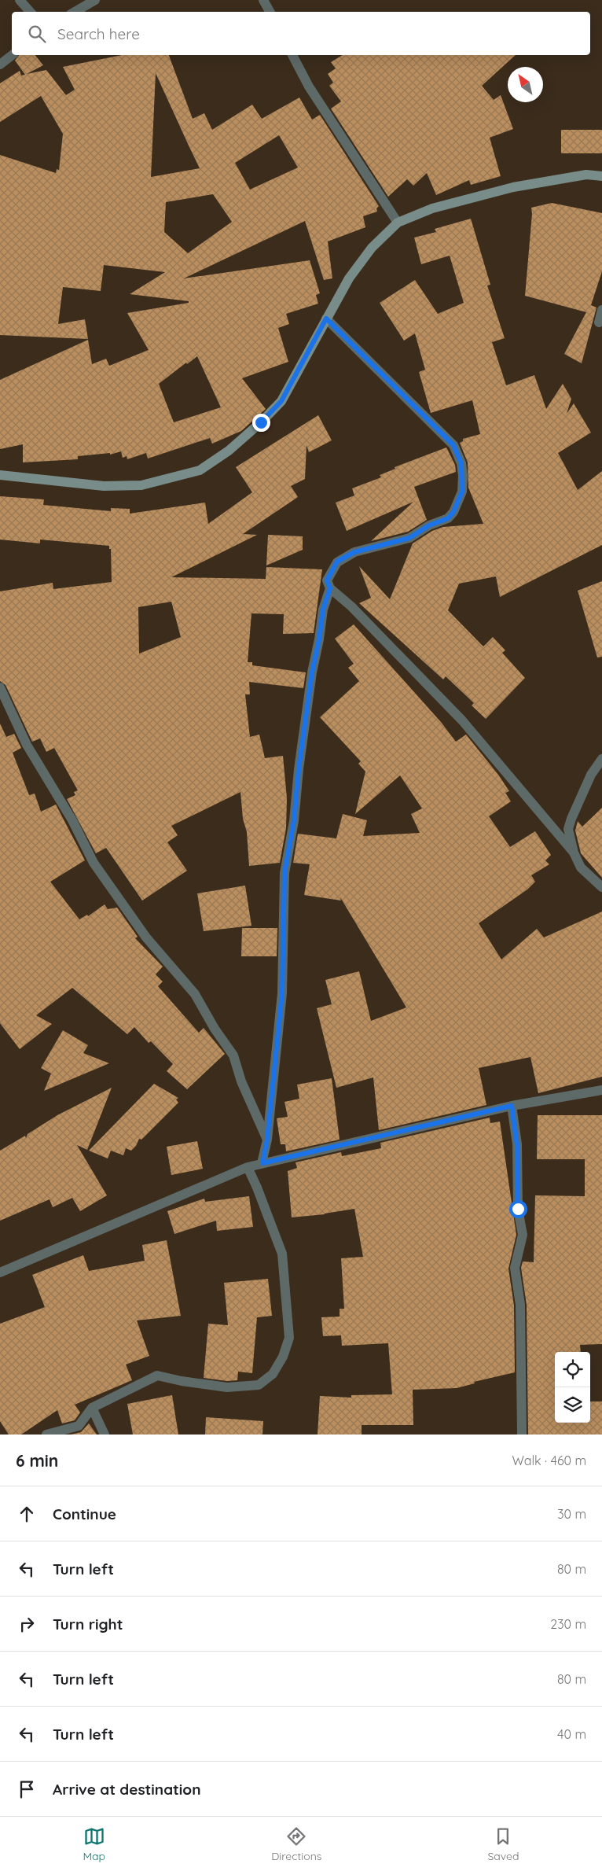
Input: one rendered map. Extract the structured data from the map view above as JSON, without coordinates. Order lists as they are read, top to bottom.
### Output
{
  "north": "top left",
  "page": {
    "search": "Search here",
    "heading": ["6 min", "Walk · 460 m"],
    "list": [
      ["Continue", "30 m"],
      ["Turn left", "80 m"],
      ["Turn right", "230 m"],
      ["Turn left", "80 m"],
      ["Turn left", "40 m"],
      "Arrive at destination"
    ],
    "nav": ["Map", "Directions", "Saved"]
  }
}
